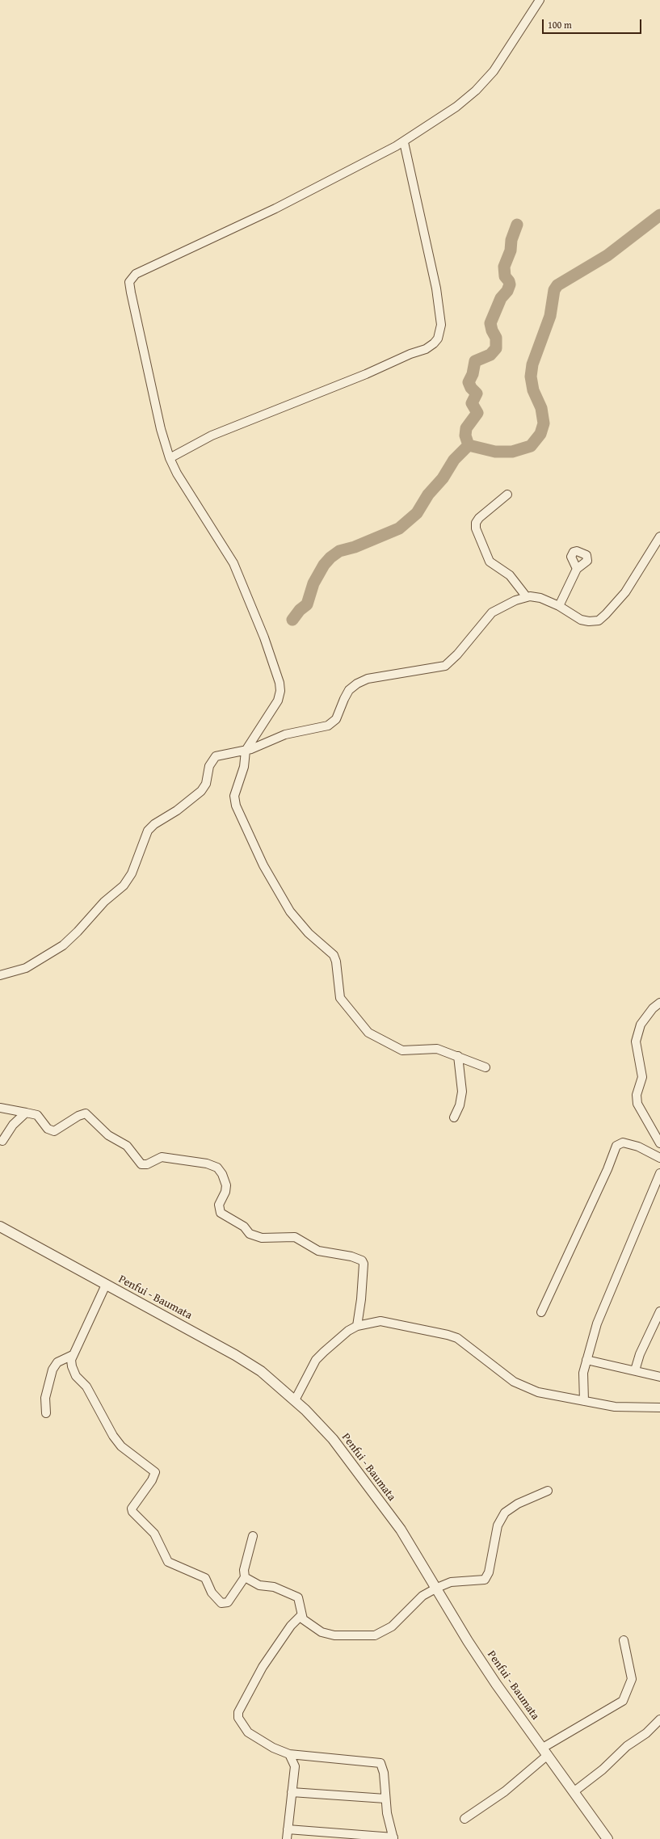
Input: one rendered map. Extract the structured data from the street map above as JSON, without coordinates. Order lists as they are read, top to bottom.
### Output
{
  "streets": {
    "street": ["Penfui - Baumata"]
  },
  "scale_bar": "100 m"
}
